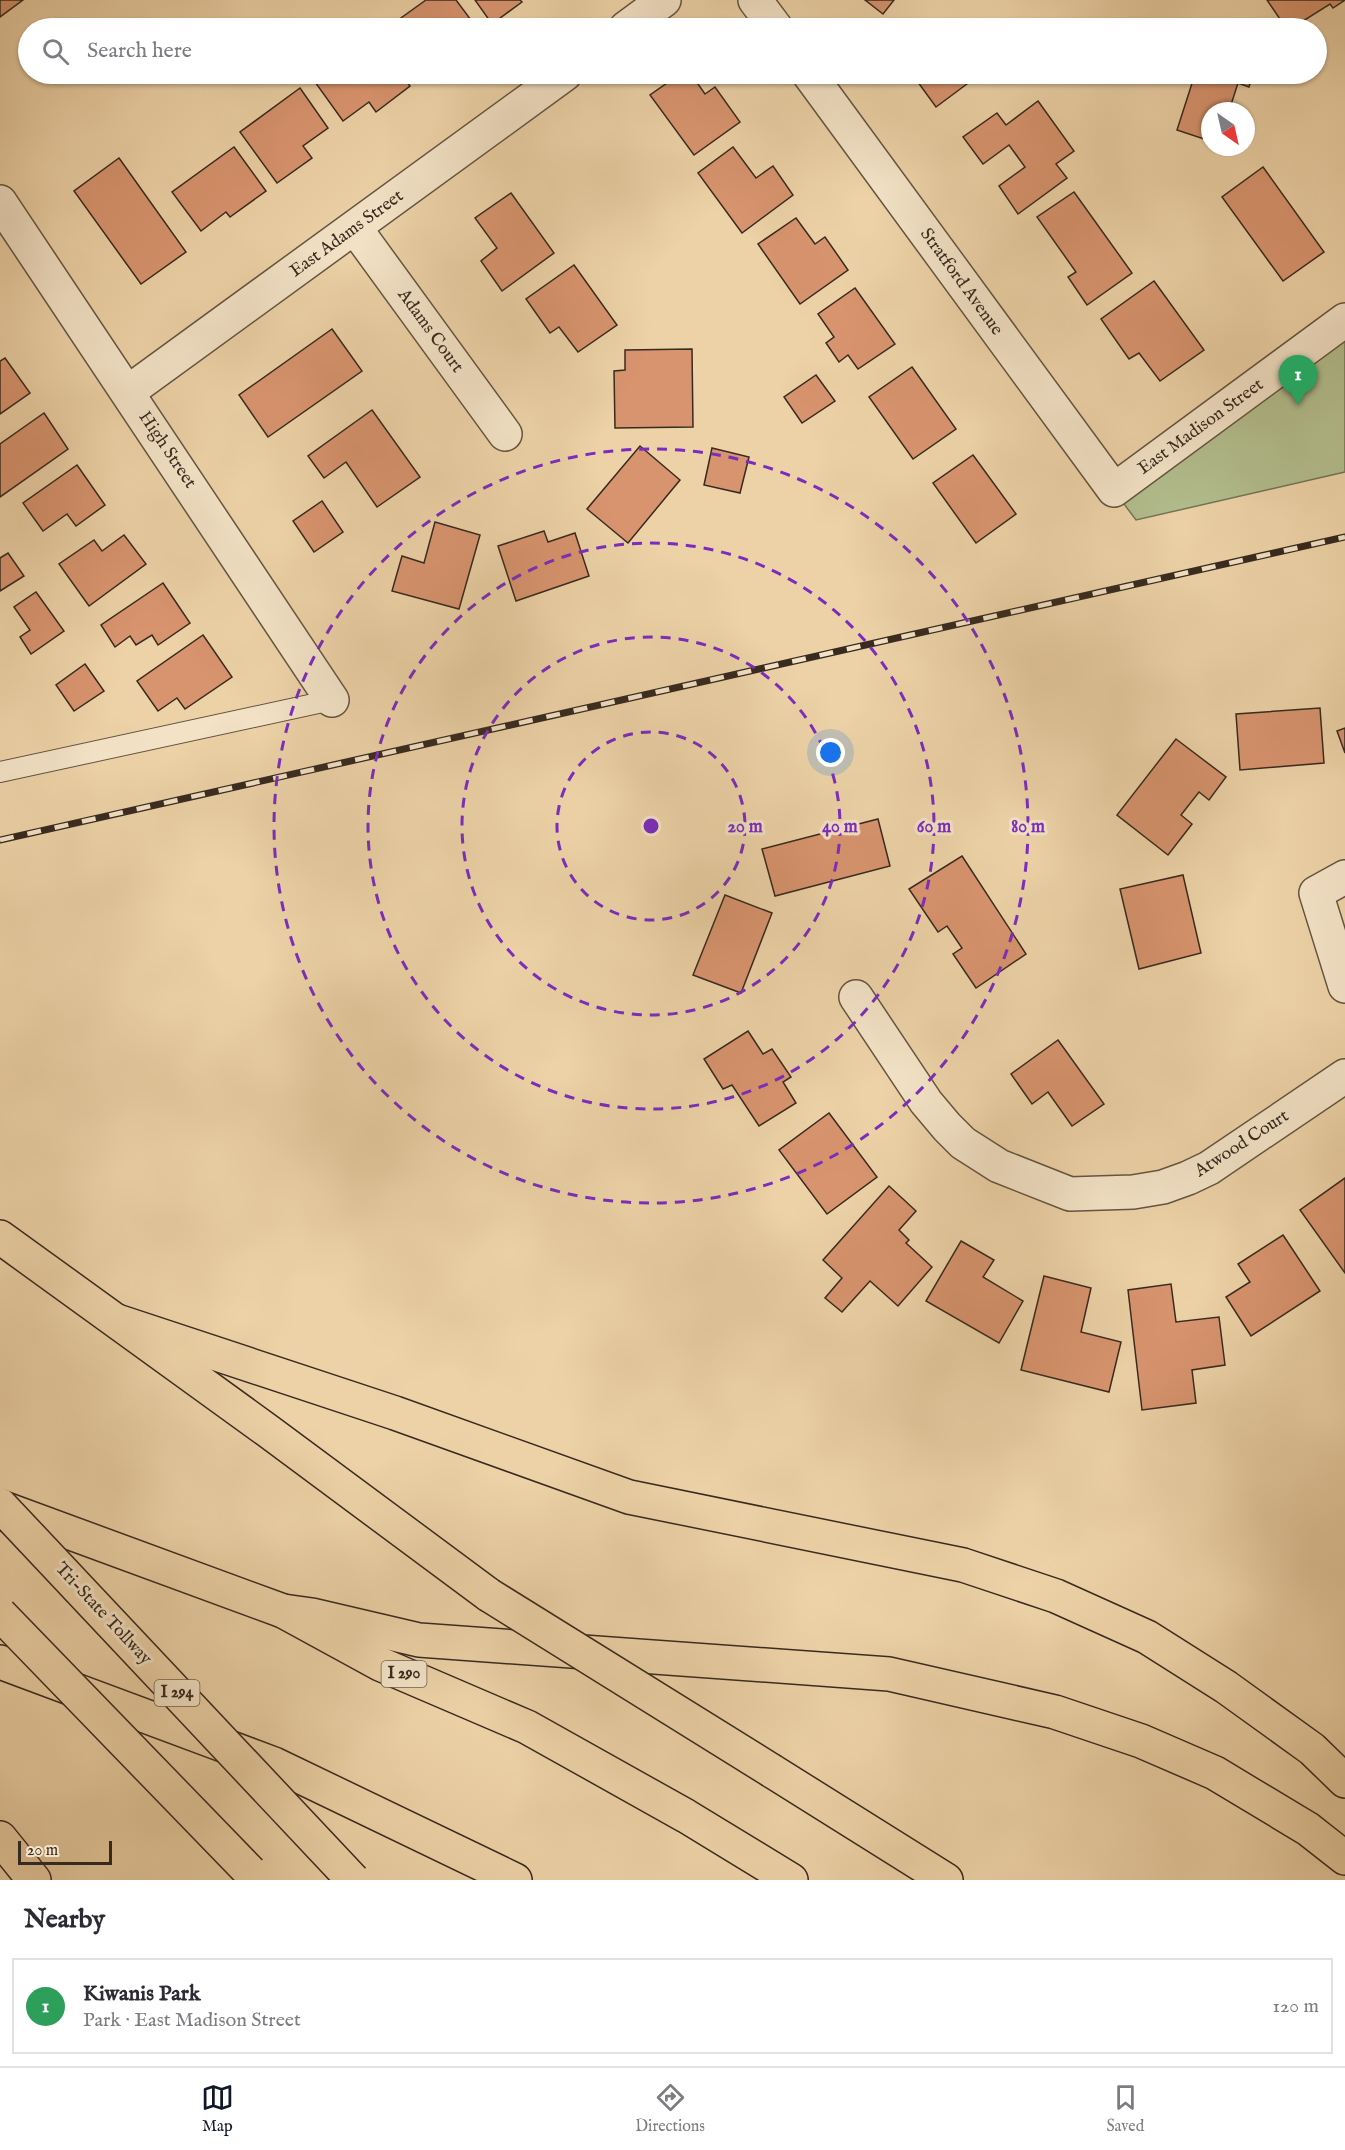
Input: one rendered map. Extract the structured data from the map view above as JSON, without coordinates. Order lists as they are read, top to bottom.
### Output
{
  "streets": {
    "highway": ["Tri-State Tollway", "I 290", "I 294"],
    "street": [
      "East Adams Street",
      "Stratford Avenue",
      "Adams Court",
      "East Madison Street",
      "High Street",
      "Atwood Court"
    ]
  },
  "crossings": [
    ["East Adams Street", "Adams Court"],
    ["East Adams Street", "High Street"],
    ["Stratford Avenue", "East Madison Street"],
    ["Tri-State Tollway", "I 290"]
  ],
  "scale_bar": "20 m",
  "north": "bottom right",
  "page": {
    "search": "Search here",
    "pins": "1",
    "scale": "20 m",
    "heading": "Nearby",
    "list": [
      {
        "mark": "1",
        "name": "Kiwanis Park",
        "note": "Park · East Madison Street",
        "value": "120 m"
      }
    ],
    "nav": ["Map", "Directions", "Saved"]
  },
  "rings": [
    "20 m",
    "40 m",
    "60 m",
    "80 m"
  ]
}
